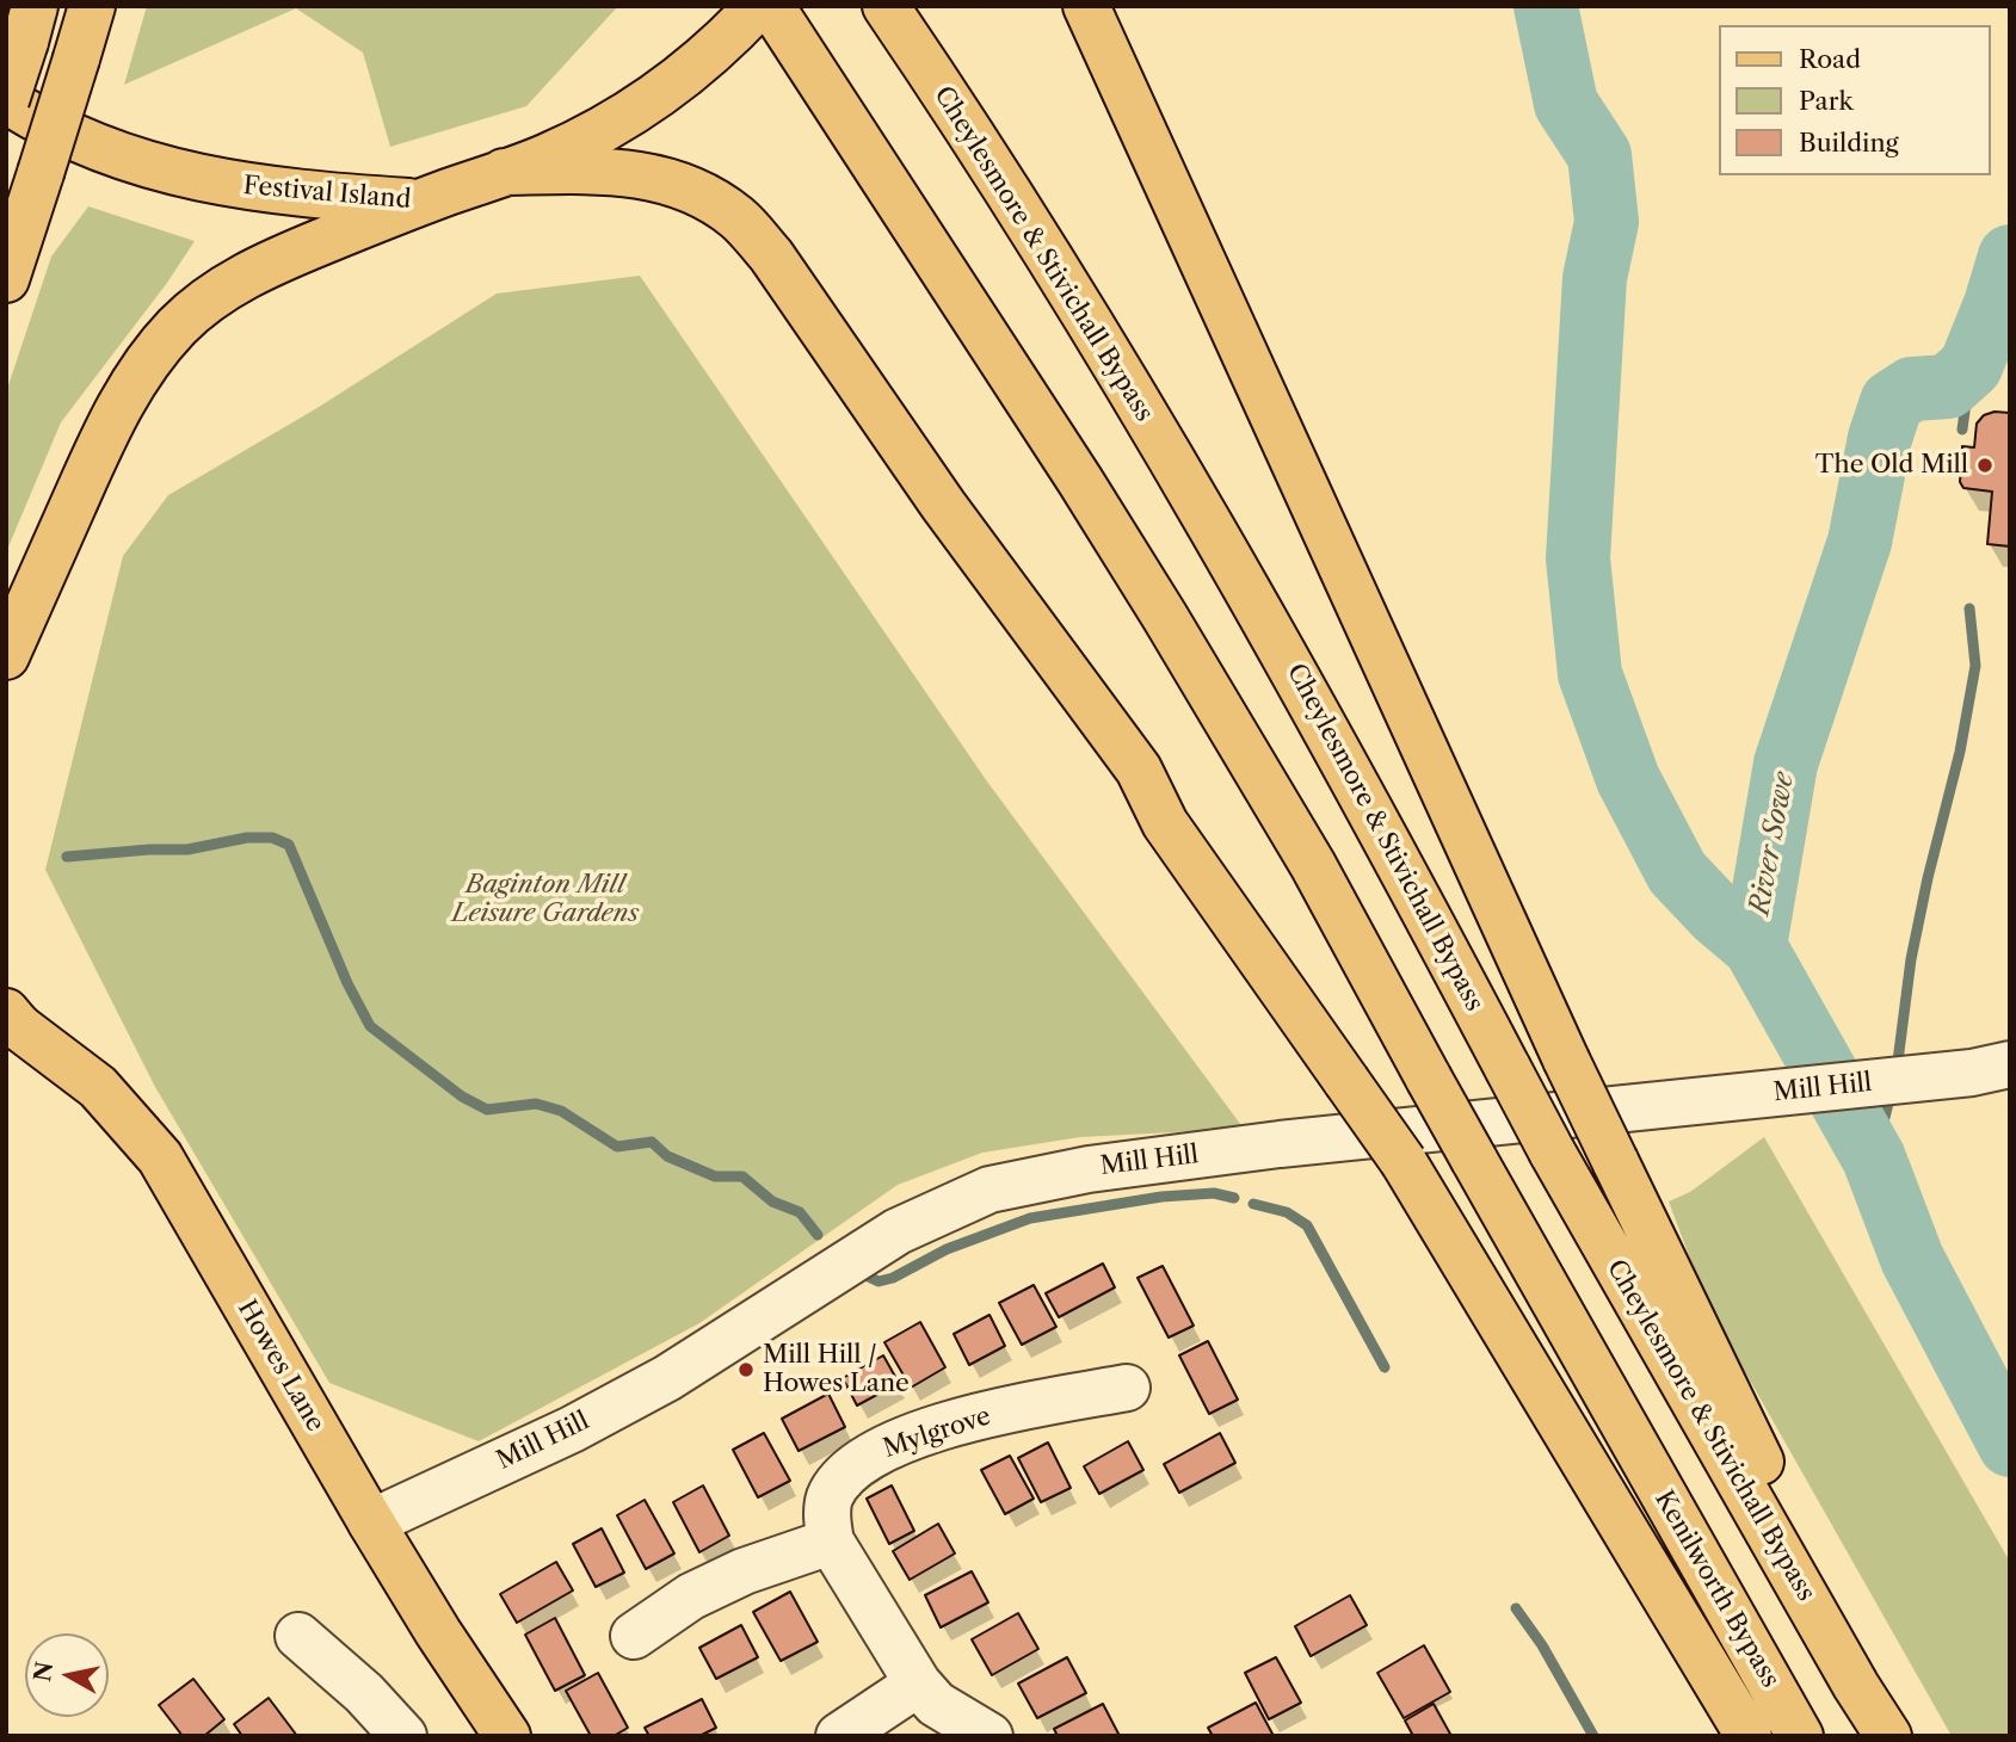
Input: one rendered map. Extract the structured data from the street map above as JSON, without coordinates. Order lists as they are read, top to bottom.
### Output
{
  "streets": {
    "main road": [
      "Festival Island",
      "Cheylesmore & Stivichall Bypass",
      "Howes Lane",
      "Kenilworth Bypass"
    ],
    "street": ["Mill Hill", "Mylgrove"]
  },
  "crossings": [
    ["Mill Hill", "Howes Lane"]
  ],
  "water": ["River Sowe"],
  "parks": ["Baginton Mill Leisure Gardens"],
  "places": ["The Old Mill", "Mill Hill / Howes Lane"],
  "legend": ["Road", "Park", "Building"],
  "north": "left"
}
